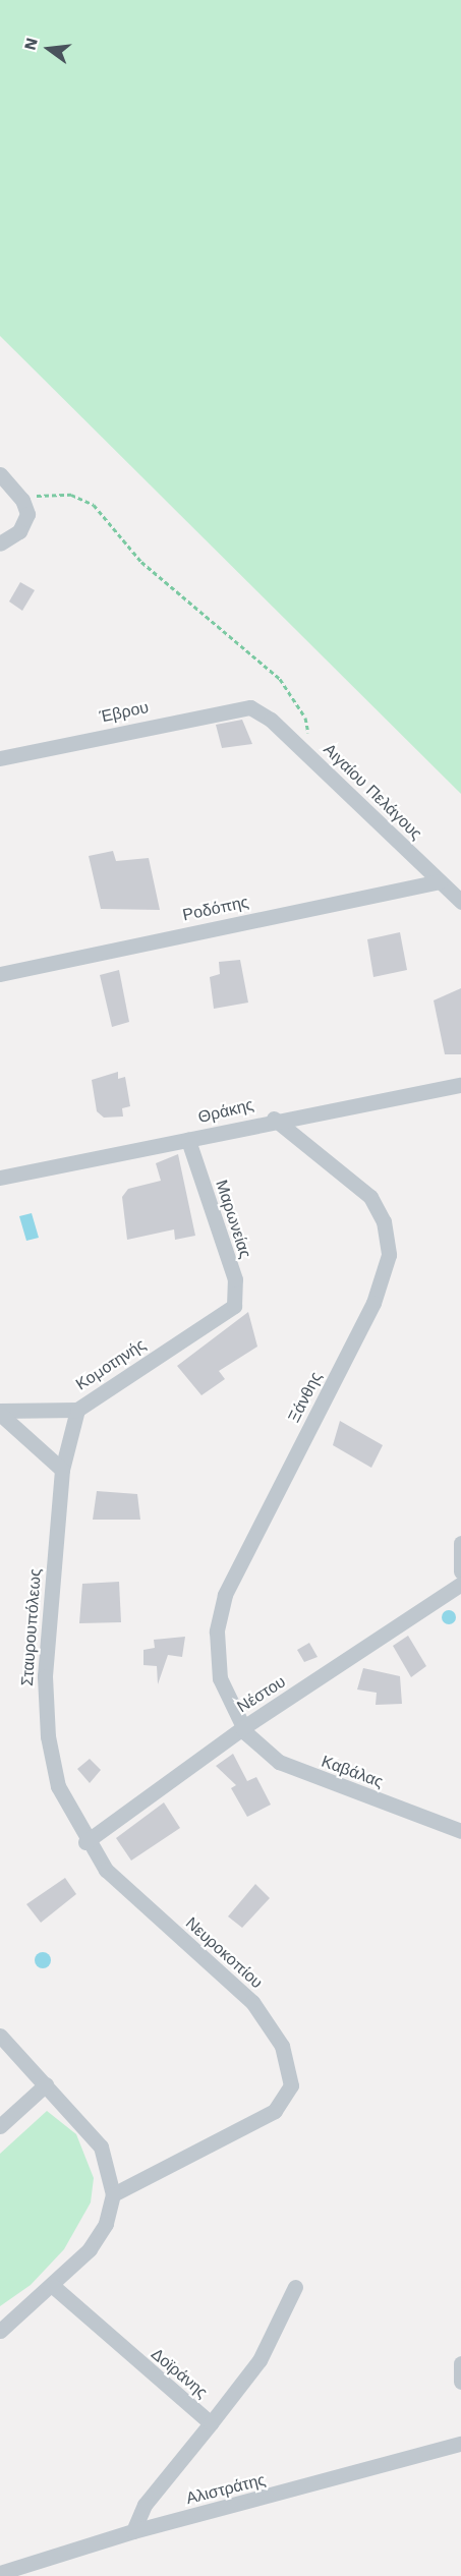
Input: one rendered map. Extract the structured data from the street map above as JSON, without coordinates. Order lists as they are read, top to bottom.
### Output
{
  "streets": {
    "street": [
      "Έβρου",
      "Αιγαίου Πελάγους",
      "Ροδόπης",
      "Θράκης",
      "Μαρωνείας",
      "Κομοτηνής",
      "Ξάνθης",
      "Σταυρουπόλεως",
      "Νέστου",
      "Καβάλας",
      "Νευροκοπίου",
      "Δοϊράνης",
      "Αλιστράτης"
    ]
  },
  "crossings": [
    ["Έβρου", "Αιγαίου Πελάγους"],
    ["Αιγαίου Πελάγους", "Ροδόπης"],
    ["Θράκης", "Μαρωνείας"],
    ["Θράκης", "Ξάνθης"],
    ["Μαρωνείας", "Κομοτηνής"],
    ["Κομοτηνής", "Σταυρουπόλεως"],
    ["Ξάνθης", "Νέστου"],
    ["Ξάνθης", "Καβάλας"],
    ["Σταυρουπόλεως", "Νέστου"],
    ["Σταυρουπόλεως", "Νευροκοπίου"],
    ["Νέστου", "Καβάλας"],
    ["Νέστου", "Νευροκοπίου"],
    ["Δοϊράνης", "Αλιστράτης"]
  ],
  "north": "left"
}
